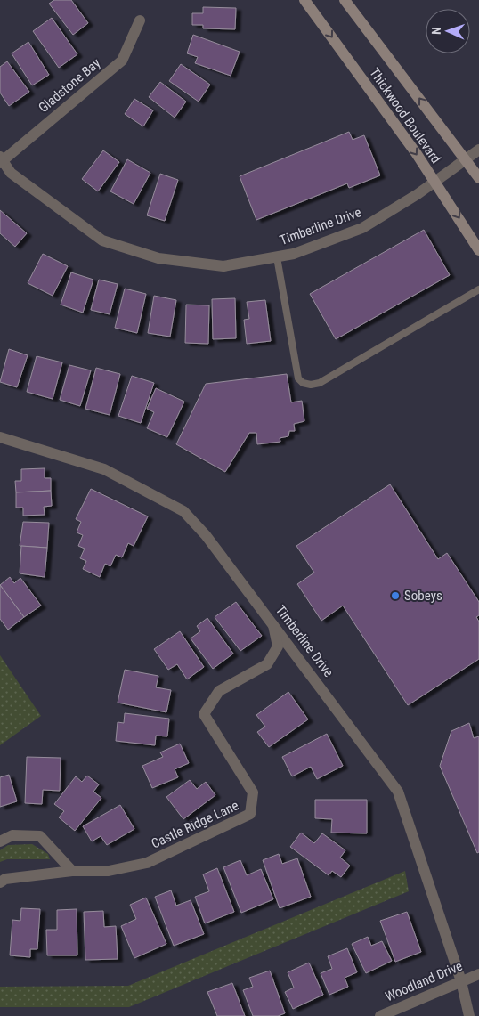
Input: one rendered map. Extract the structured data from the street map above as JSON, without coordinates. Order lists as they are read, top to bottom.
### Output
{
  "streets": {
    "main road": ["Thickwood Boulevard"],
    "street": [
      "Gladstone Bay",
      "Timberline Drive",
      "Castle Ridge Lane",
      "Woodland Drive"
    ]
  },
  "crossings": [
    ["Gladstone Bay", "Timberline Drive"],
    ["Thickwood Boulevard", "Timberline Drive"],
    ["Timberline Drive", "Castle Ridge Lane"],
    ["Timberline Drive", "Woodland Drive"]
  ],
  "places": ["Sobeys"],
  "north": "left"
}
